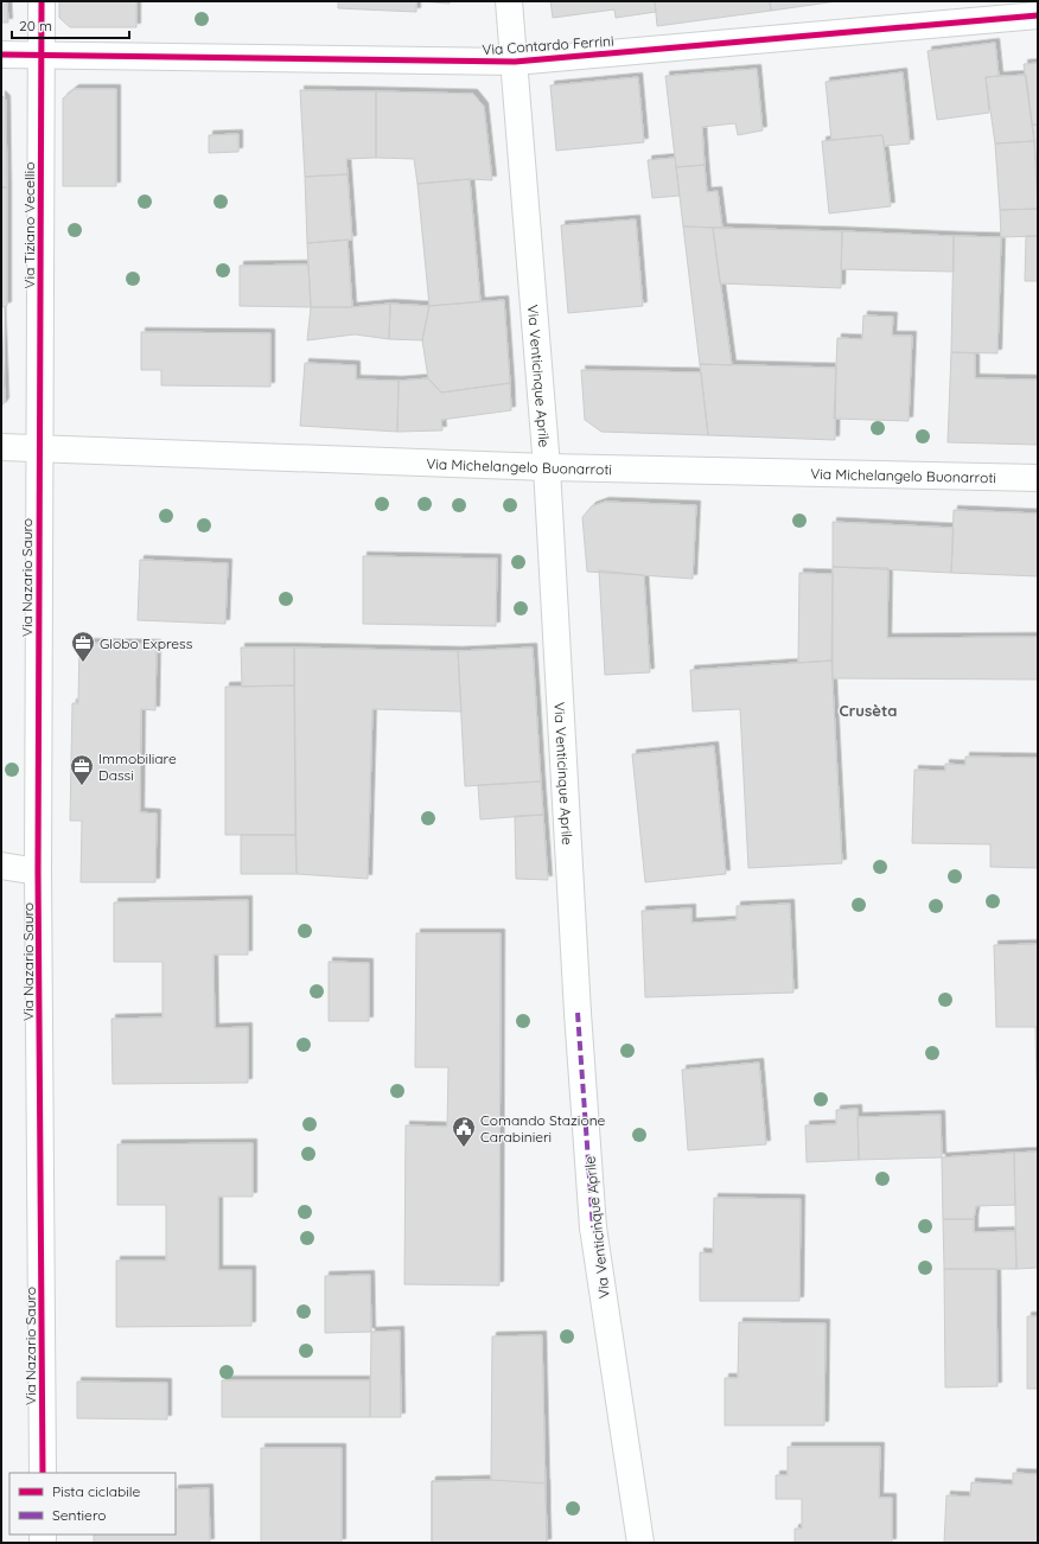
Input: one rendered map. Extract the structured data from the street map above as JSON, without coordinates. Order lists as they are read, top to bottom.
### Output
{
  "streets": {
    "street": [
      "Via Contardo Ferrini",
      "Via Tiziano Vecellio",
      "Via Venticinque Aprile",
      "Via Michelangelo Buonarroti",
      "Via Nazario Sauro"
    ]
  },
  "crossings": [
    ["Via Contardo Ferrini", "Via Tiziano Vecellio"],
    ["Via Contardo Ferrini", "Via Venticinque Aprile"],
    ["Via Tiziano Vecellio", "Via Michelangelo Buonarroti"],
    ["Via Tiziano Vecellio", "Via Nazario Sauro"],
    ["Via Venticinque Aprile", "Via Michelangelo Buonarroti"],
    ["Via Michelangelo Buonarroti", "Via Nazario Sauro"]
  ],
  "districts": ["Crusèta"],
  "places": {
    "office": ["Globo Express", "Immobiliare Dassi"],
    "public building": ["Comando Stazione Carabinieri"]
  },
  "legend": ["Pista ciclabile", "Sentiero"],
  "scale_bar": "20 m"
}
